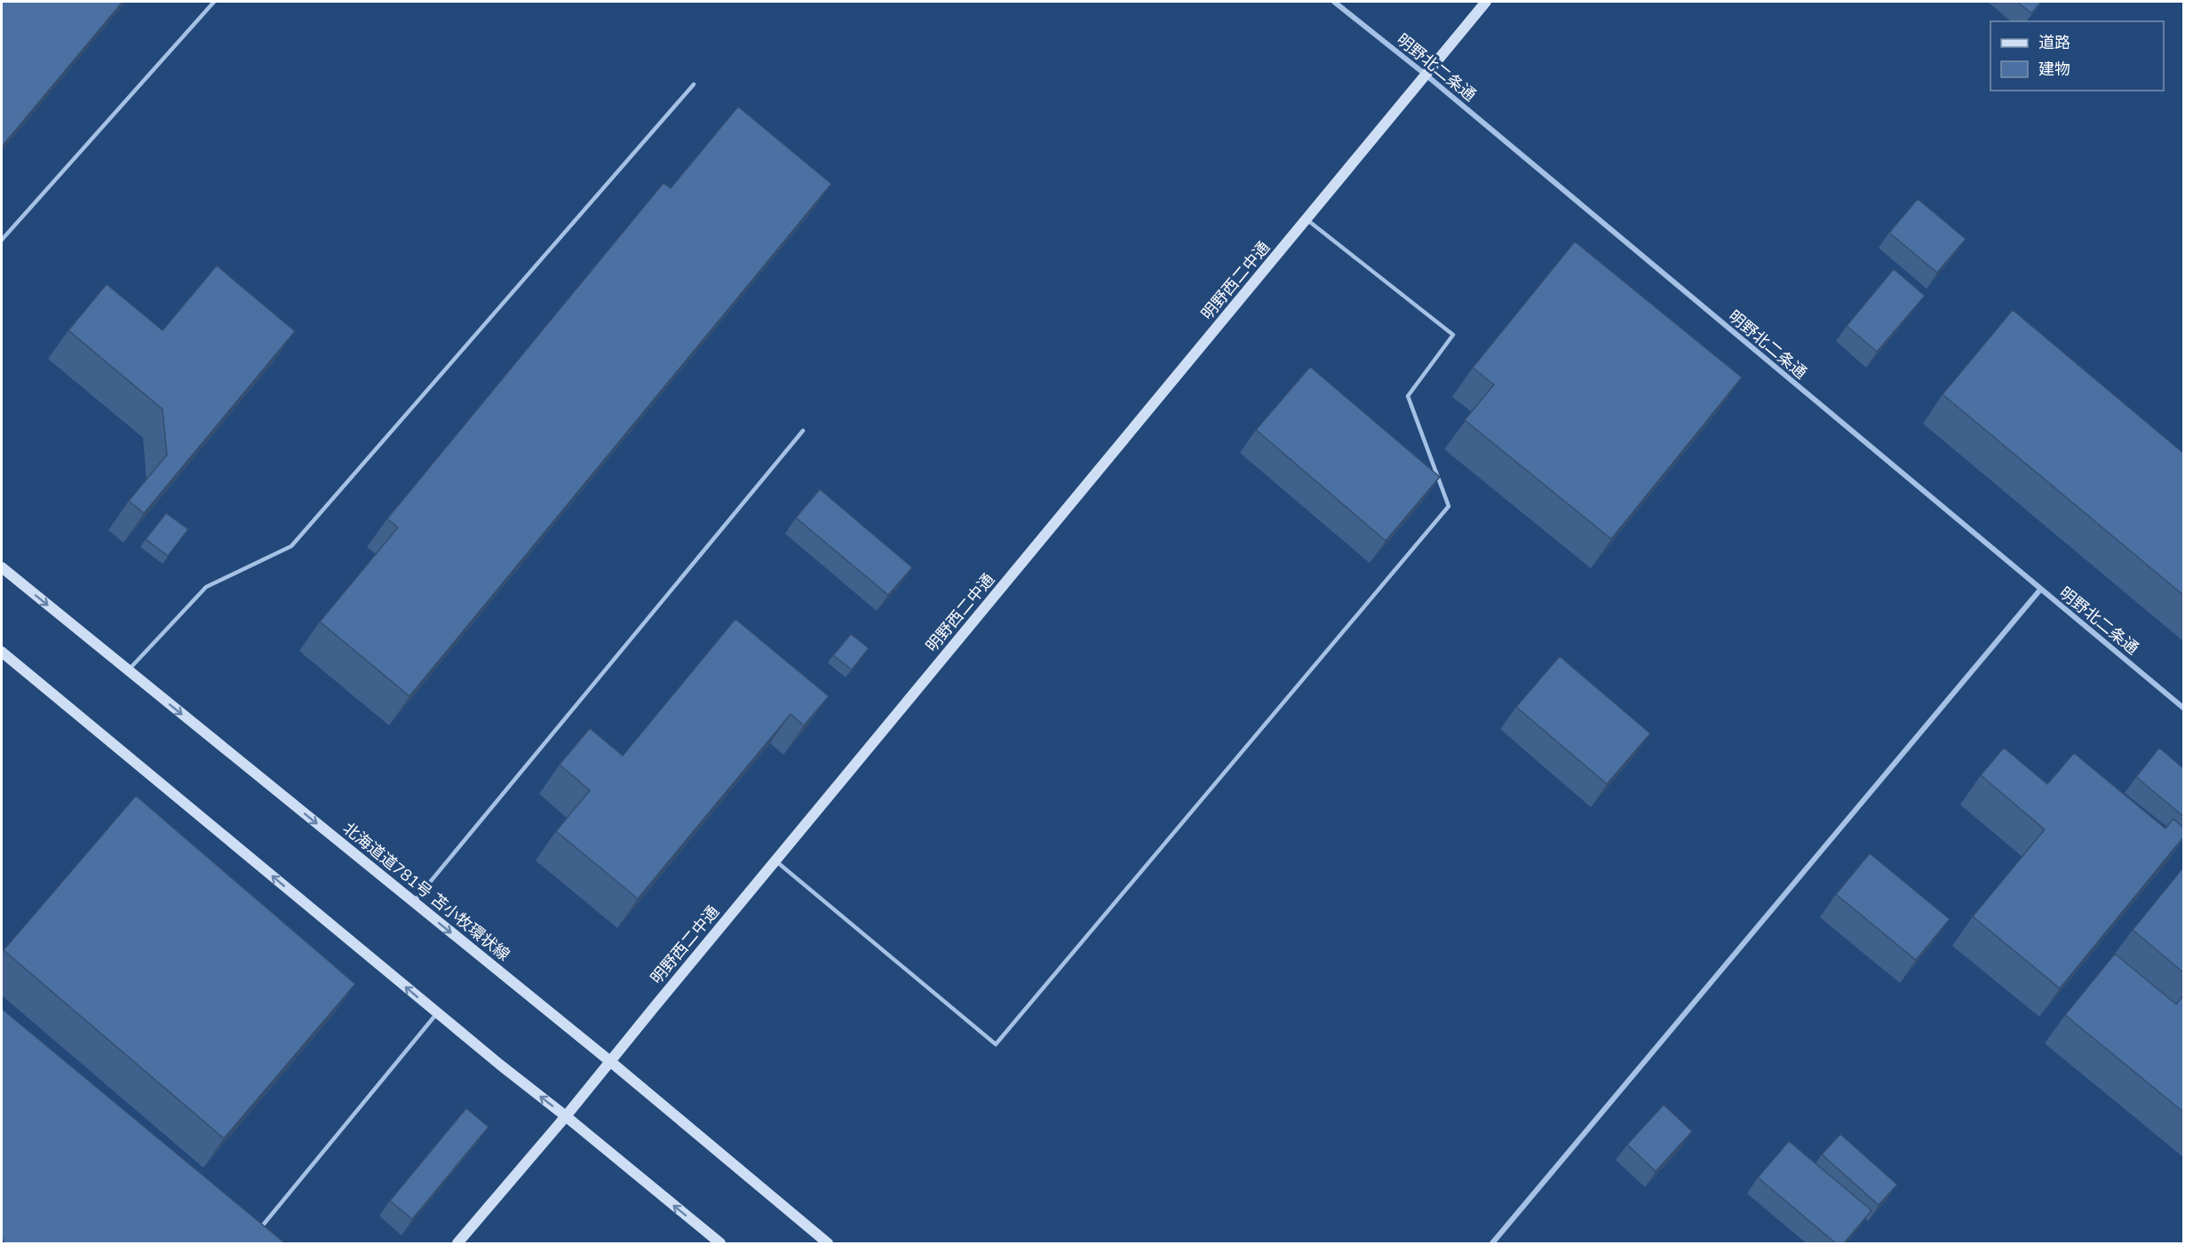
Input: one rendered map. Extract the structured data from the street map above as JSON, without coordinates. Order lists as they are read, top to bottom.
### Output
{
  "streets": {
    "main road": ["明野西二中通", "北海道道781号 苫小牧環状線"],
    "street": ["明野北二条通"]
  },
  "crossings": [
    ["明野北二条通", "明野西二中通"],
    ["明野西二中通", "北海道道781号 苫小牧環状線"]
  ],
  "legend": ["道路", "建物"]
}
